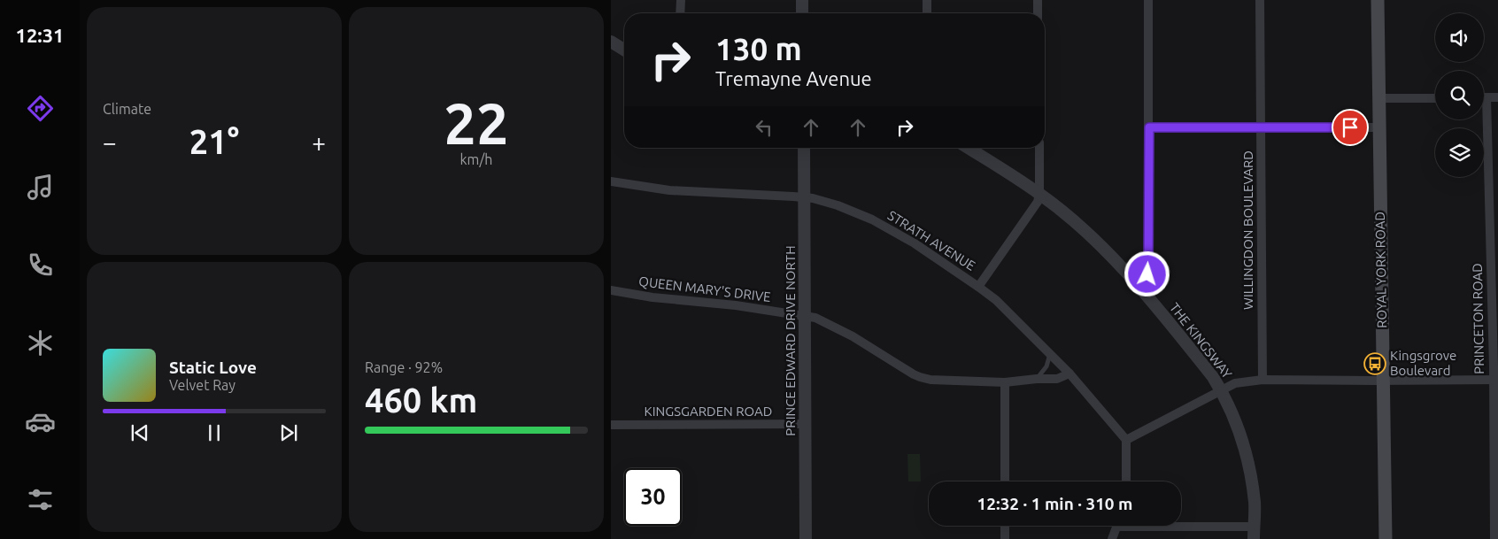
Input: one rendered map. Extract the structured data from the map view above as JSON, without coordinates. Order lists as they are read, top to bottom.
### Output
{
  "streets": {
    "main road": ["ROYAL YORK ROAD"],
    "street": [
      "WILLINGDON BOULEVARD",
      "STRATH AVENUE",
      "QUEEN MARY'S DRIVE",
      "PRINCETON ROAD",
      "PRINCE EDWARD DRIVE NORTH",
      "THE KINGSWAY",
      "KINGSGARDEN ROAD"
    ]
  },
  "crossings": [
    ["STRATH AVENUE", "QUEEN MARY'S DRIVE"],
    ["STRATH AVENUE", "PRINCE EDWARD DRIVE NORTH"],
    ["QUEEN MARY'S DRIVE", "PRINCE EDWARD DRIVE NORTH"],
    ["PRINCE EDWARD DRIVE NORTH", "KINGSGARDEN ROAD"]
  ],
  "places": {
    "bus stop": ["Kingsgrove Boulevard"]
  },
  "page": {
    "tabs": "12:31",
    "tile": [
      "Climate",
      ["22", "km/h"],
      ["Range · 92%", "460 km"]
    ],
    "turn": ["130 m", "Tremayne Avenue"],
    "heat": ["−", "21°", "+"],
    "song": ["Static Love", "Velvet Ray"],
    "limit": "30",
    "trip": "12:32 · 1 min · 310 m"
  }
}
